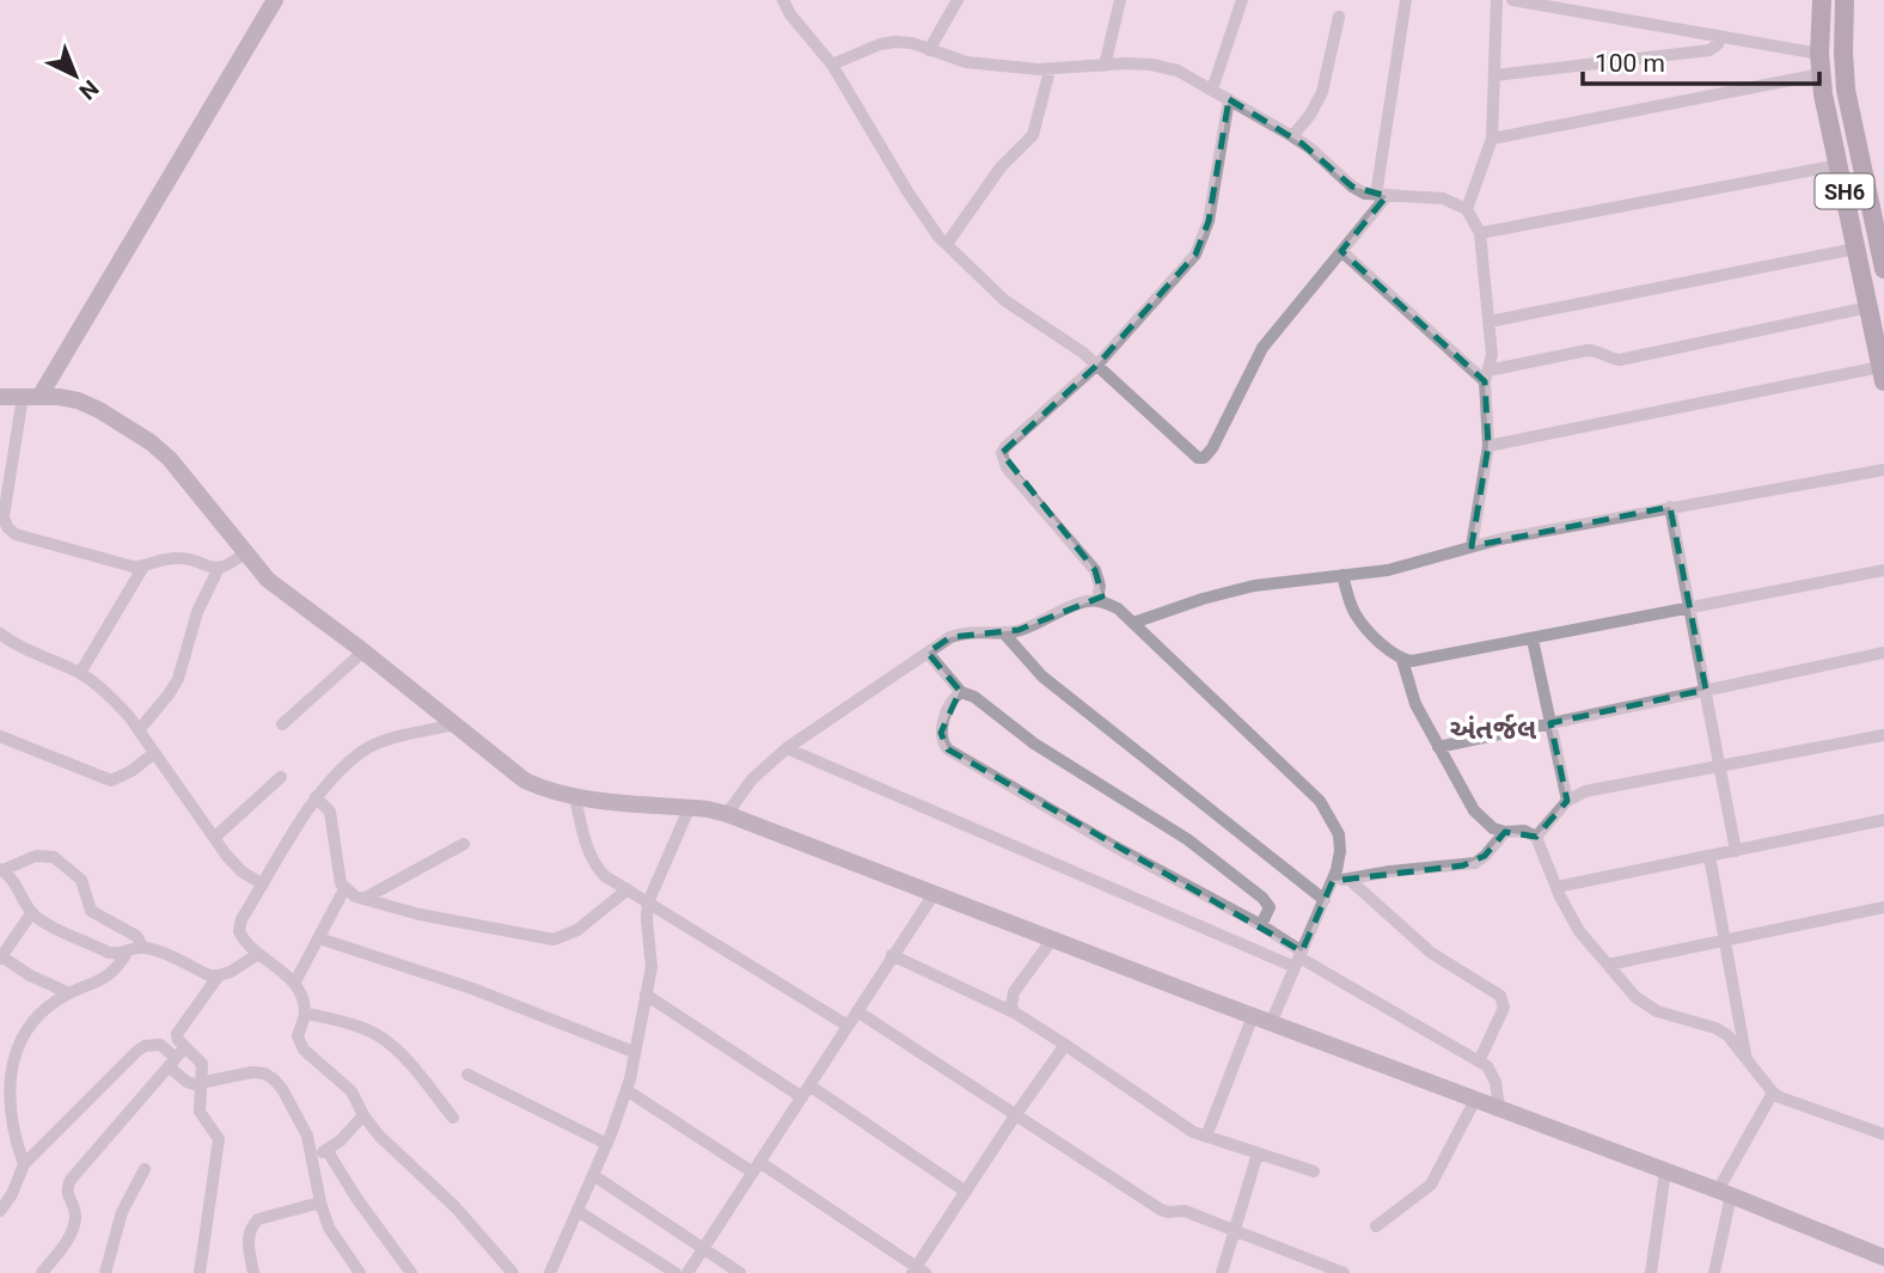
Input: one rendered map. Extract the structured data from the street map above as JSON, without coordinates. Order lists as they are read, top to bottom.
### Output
{
  "streets": {
    "main road": ["SH6"]
  },
  "districts": ["અંતર્જલ"],
  "scale_bar": "100 m",
  "north": "bottom right"
}
